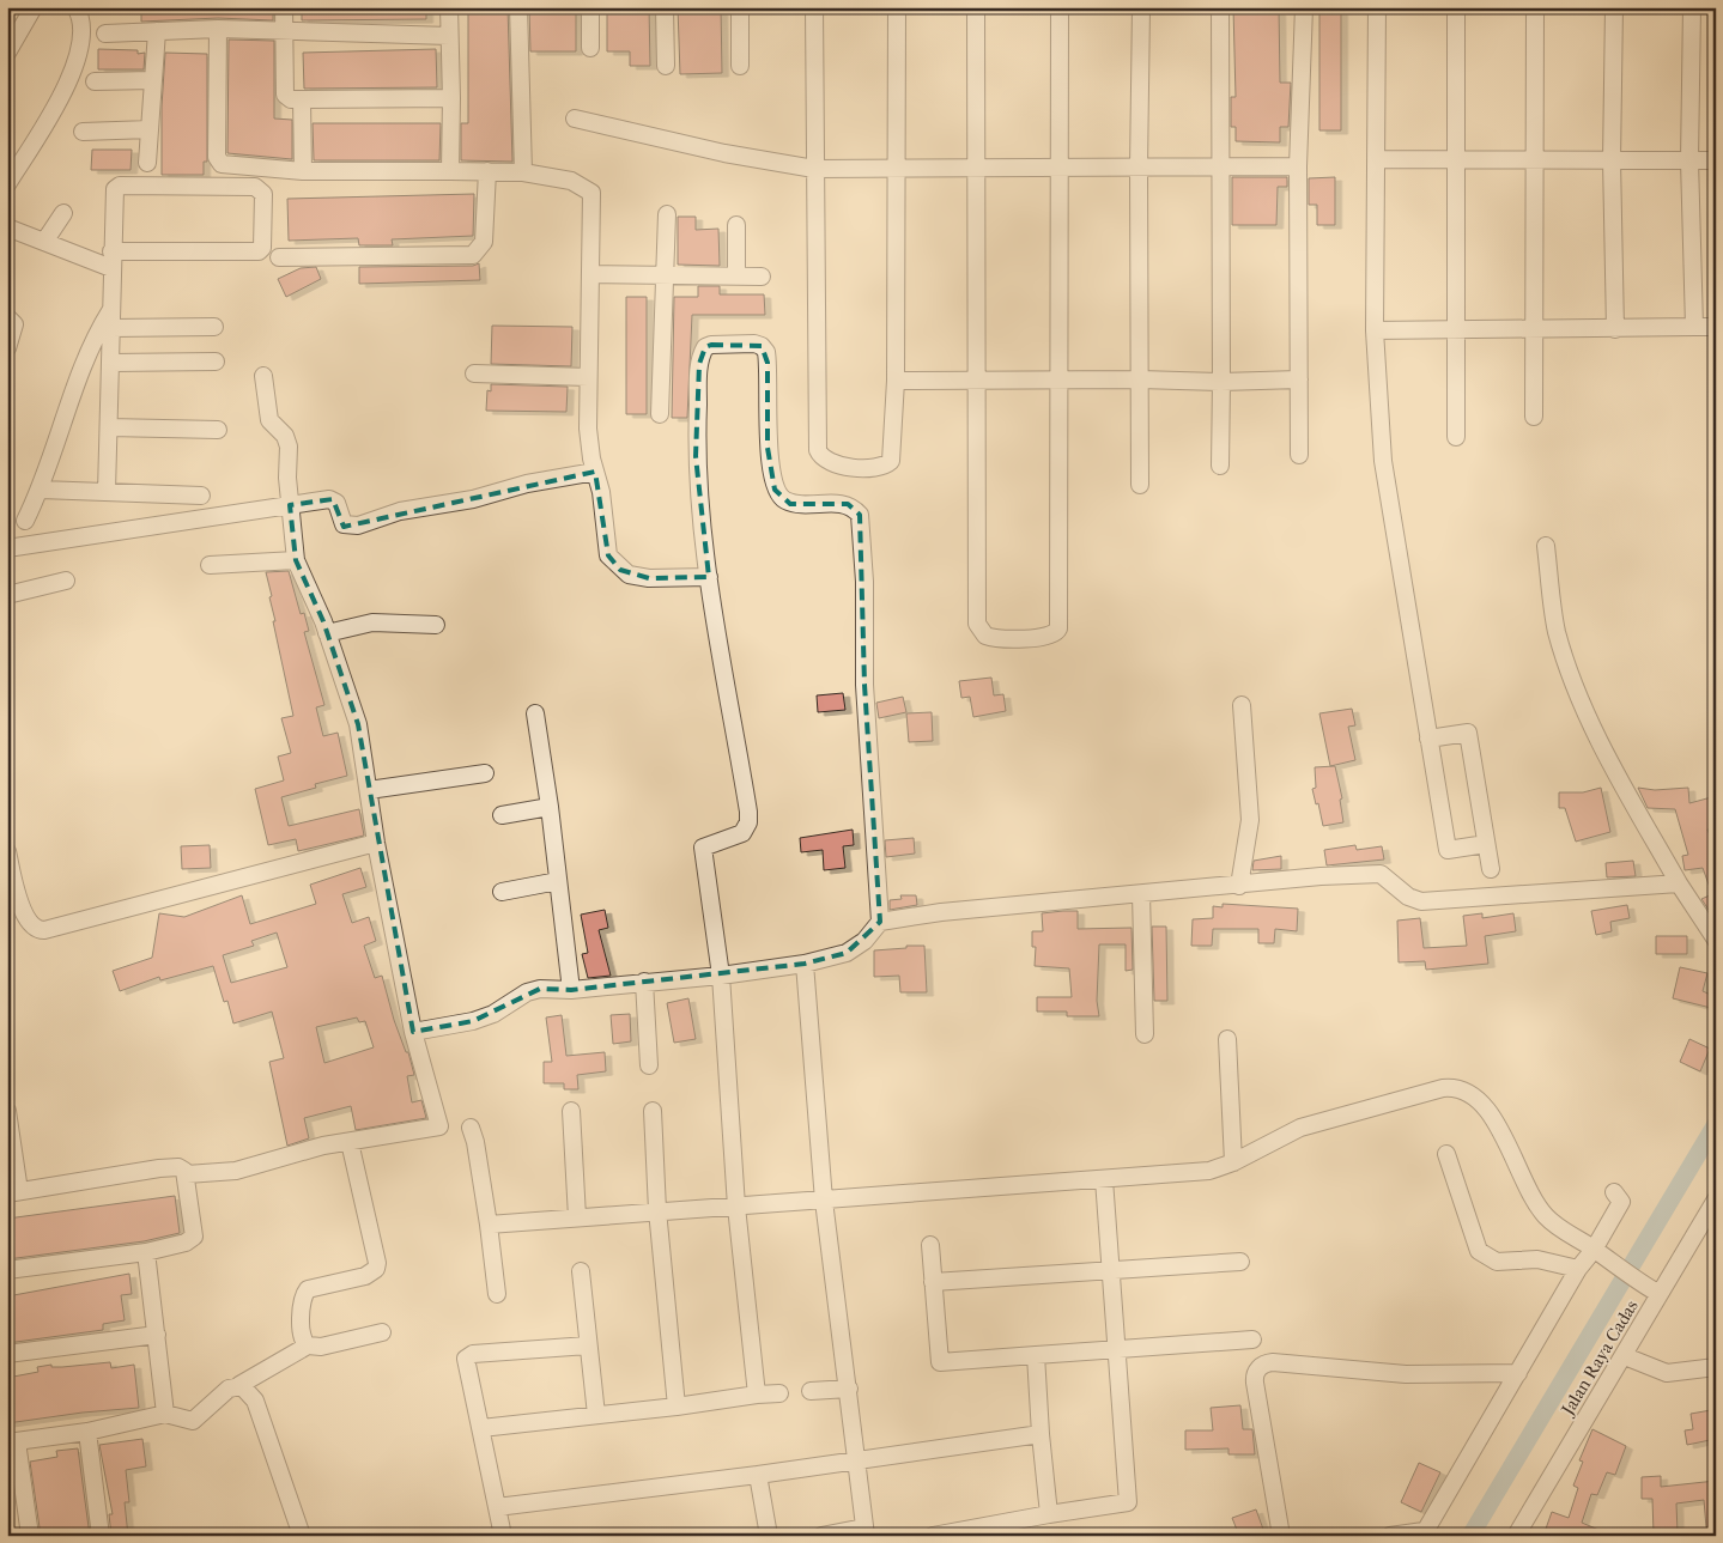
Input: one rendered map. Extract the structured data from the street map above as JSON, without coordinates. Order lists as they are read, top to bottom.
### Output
{
  "streets": {
    "street": ["Jalan Raya Cadas"]
  }
}
